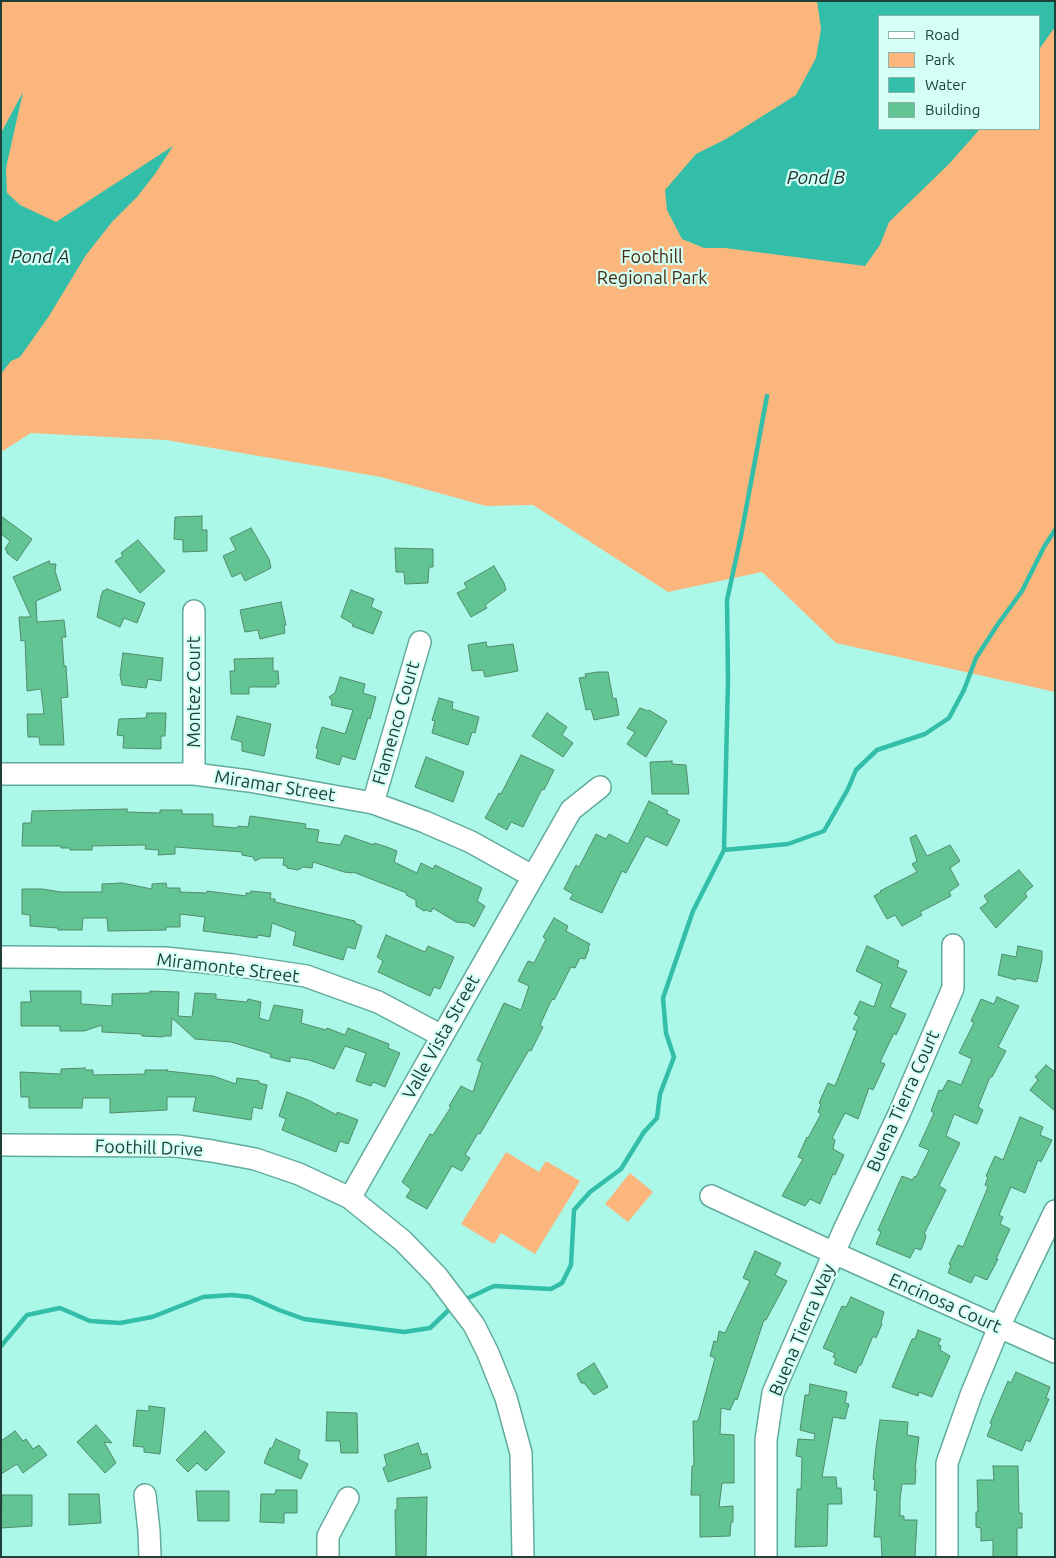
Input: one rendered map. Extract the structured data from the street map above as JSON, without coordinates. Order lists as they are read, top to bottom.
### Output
{
  "streets": {
    "street": [
      "Montez Court",
      "Flamenco Court",
      "Miramar Street",
      "Miramonte Street",
      "Valle Vista Street",
      "Buena Tierra Court",
      "Foothill Drive",
      "Encinosa Court",
      "Buena Tierra Way"
    ]
  },
  "crossings": [
    ["Montez Court", "Miramar Street"],
    ["Flamenco Court", "Miramar Street"],
    ["Miramar Street", "Valle Vista Street"],
    ["Miramonte Street", "Valle Vista Street"],
    ["Valle Vista Street", "Foothill Drive"],
    ["Buena Tierra Court", "Encinosa Court"],
    ["Buena Tierra Court", "Buena Tierra Way"],
    ["Encinosa Court", "Buena Tierra Way"]
  ],
  "water": ["Pond B", "Pond A"],
  "parks": ["Foothill Regional Park"],
  "legend": [
    "Road",
    "Park",
    "Water",
    "Building"
  ]
}
